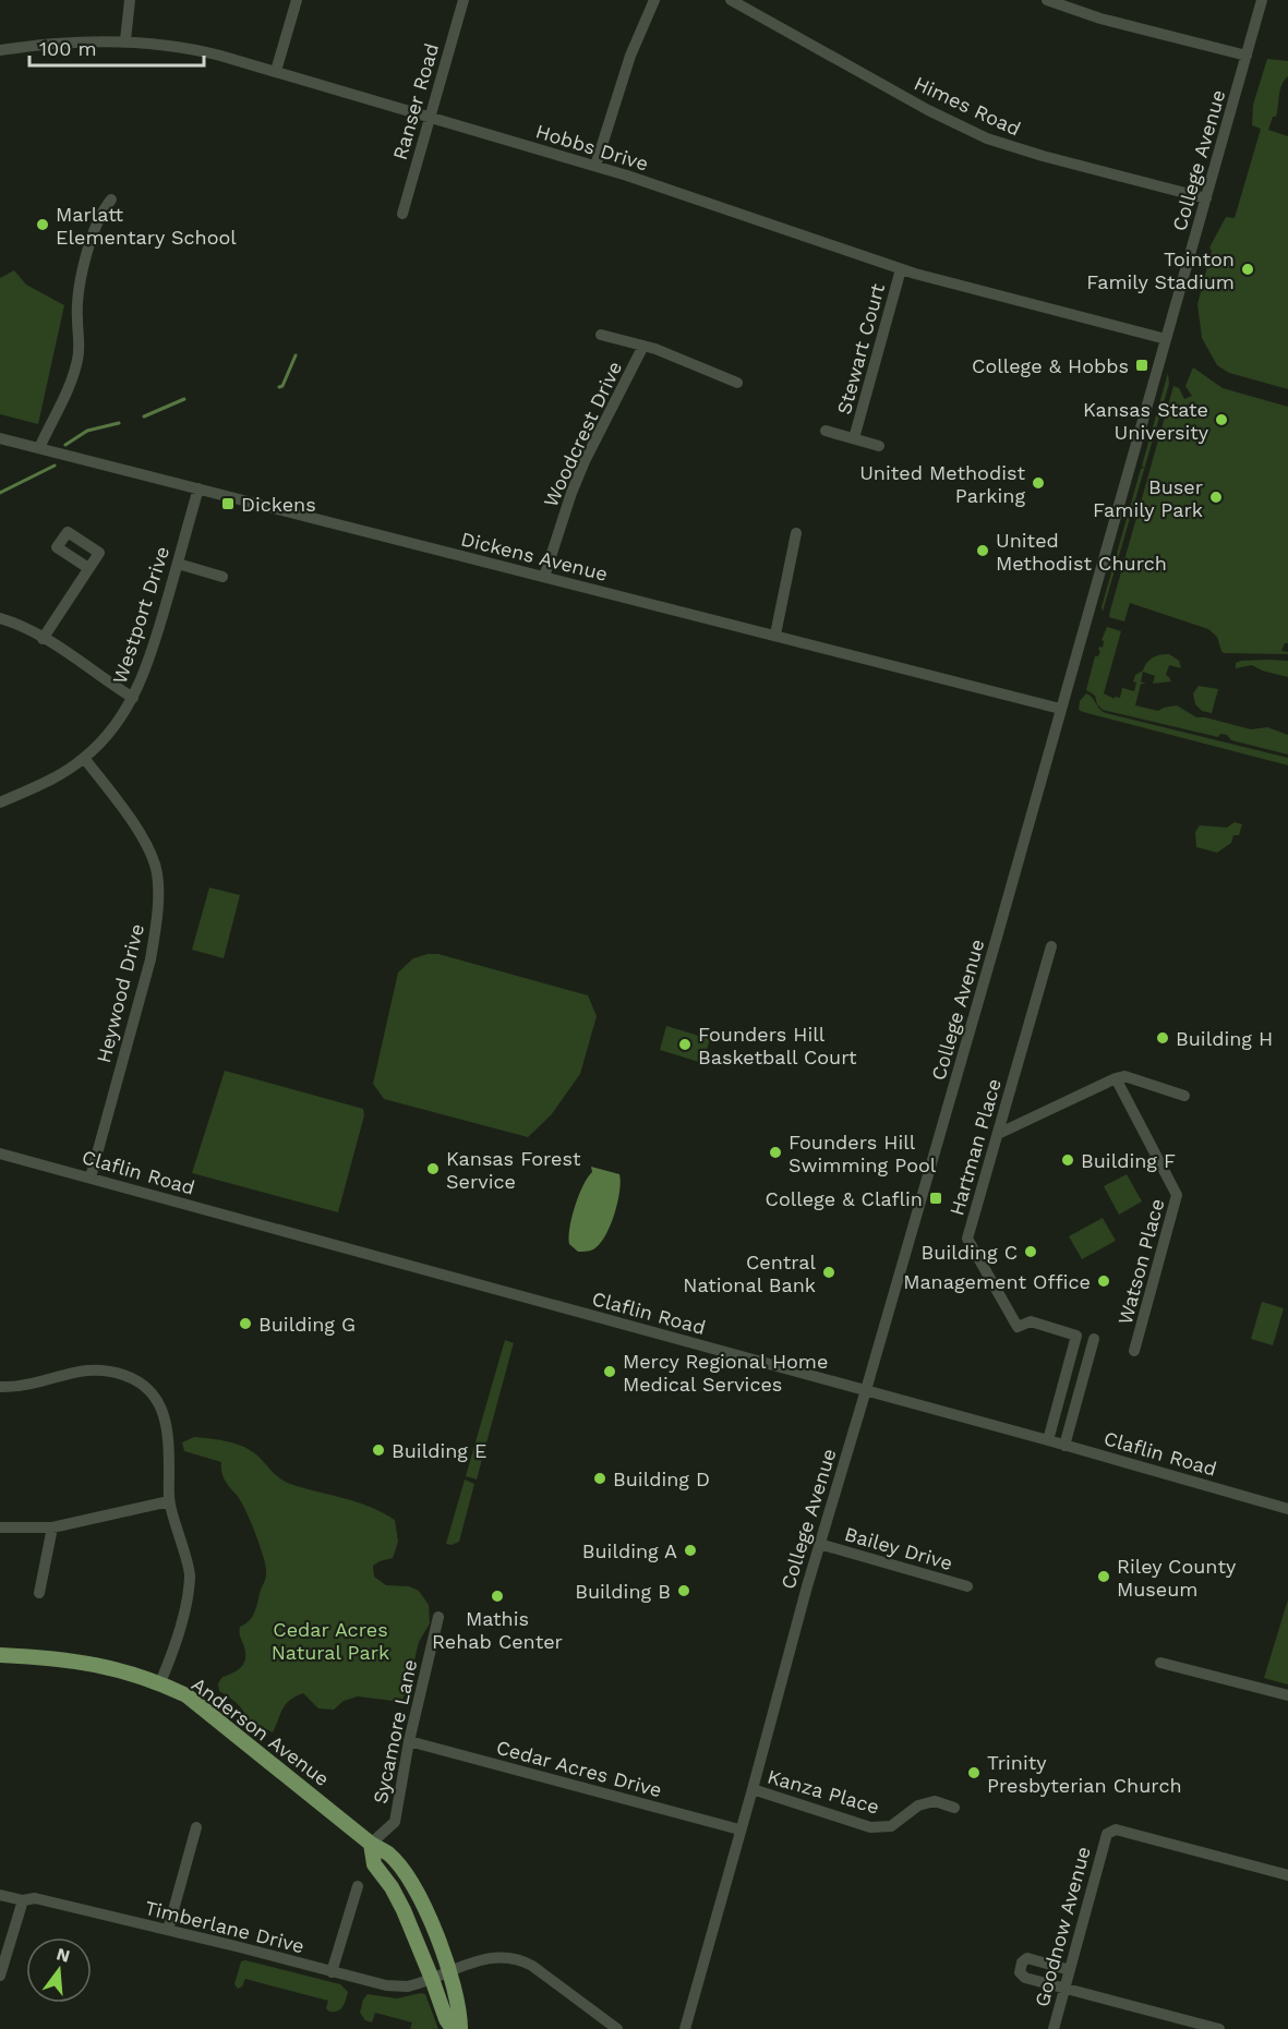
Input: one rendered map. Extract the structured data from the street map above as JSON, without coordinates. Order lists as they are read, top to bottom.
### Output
{
  "streets": {
    "main road": ["Anderson Avenue"],
    "street": [
      "Ranser Road",
      "Himes Road",
      "Hobbs Drive",
      "College Avenue",
      "Stewart Court",
      "Woodcrest Drive",
      "Dickens Avenue",
      "Westport Drive",
      "Heywood Drive",
      "Hartman Place",
      "Claflin Road",
      "Watson Place",
      "Bailey Drive",
      "Sycamore Lane",
      "Cedar Acres Drive",
      "Kanza Place",
      "Timberlane Drive",
      "Goodnow Avenue"
    ]
  },
  "crossings": [
    ["Ranser Road", "Hobbs Drive"],
    ["Himes Road", "College Avenue"],
    ["Hobbs Drive", "College Avenue"],
    ["Hobbs Drive", "Stewart Court"],
    ["College Avenue", "Dickens Avenue"],
    ["College Avenue", "Claflin Road"],
    ["College Avenue", "Bailey Drive"],
    ["College Avenue", "Cedar Acres Drive"],
    ["College Avenue", "Kanza Place"],
    ["Woodcrest Drive", "Dickens Avenue"],
    ["Dickens Avenue", "Westport Drive"],
    ["Westport Drive", "Heywood Drive"],
    ["Heywood Drive", "Claflin Road"],
    ["Hartman Place", "Claflin Road"],
    ["Anderson Avenue", "Sycamore Lane"],
    ["Sycamore Lane", "Cedar Acres Drive"]
  ],
  "parks": ["Cedar Acres Natural Park"],
  "places": {
    "other": [
      "Marlatt Elementary School",
      "Tointon Family Stadium",
      "Kansas State University",
      "United Methodist Parking",
      "Buser Family Park",
      "United Methodist Church",
      "Building H",
      "Founders Hill Basketball Court",
      "Founders Hill Swimming Pool",
      "Building F",
      "Kansas Forest Service",
      "Building C",
      "Central National Bank",
      "Management Office",
      "Building G",
      "Mercy Regional Home Medical Services",
      "Building E",
      "Building D",
      "Building A",
      "Riley County Museum",
      "Building B",
      "Mathis Rehab Center",
      "Trinity Presbyterian Church"
    ],
    "transit": ["College & Hobbs", "Dickens", "College & Claflin"]
  },
  "scale_bar": "100 m",
  "north": "top"
}
